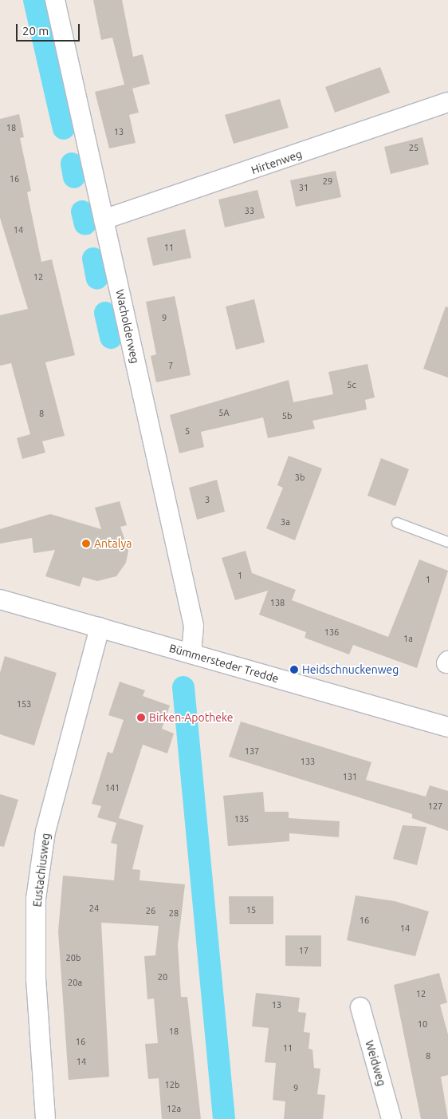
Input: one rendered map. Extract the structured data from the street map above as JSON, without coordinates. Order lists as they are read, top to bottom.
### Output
{
  "streets": {
    "street": [
      "Hirtenweg",
      "Wacholderweg",
      "Bümmersteder Tredde",
      "Eustachiusweg",
      "Weidweg"
    ]
  },
  "crossings": [
    ["Hirtenweg", "Wacholderweg"],
    ["Wacholderweg", "Bümmersteder Tredde"],
    ["Bümmersteder Tredde", "Eustachiusweg"]
  ],
  "places": ["Antalya", "Heidschnuckenweg", "Birken-Apotheke"],
  "house_numbers": [
    "18",
    "13",
    "25",
    "16",
    "29",
    "31",
    "33",
    "14",
    "11",
    "12",
    "9",
    "7",
    "5c",
    "5A",
    "8",
    "5b",
    "5",
    "3b",
    "3",
    "3a",
    "1",
    "1",
    "138",
    "136",
    "1a",
    "153",
    "137",
    "133",
    "131",
    "141",
    "127",
    "135",
    "24",
    "15",
    "26",
    "28",
    "16",
    "14",
    "17",
    "20b",
    "20",
    "20a",
    "12",
    "13",
    "10",
    "18",
    "16",
    "11",
    "8",
    "14",
    "12b",
    "9",
    "12a"
  ],
  "scale_bar": "20 m"
}
